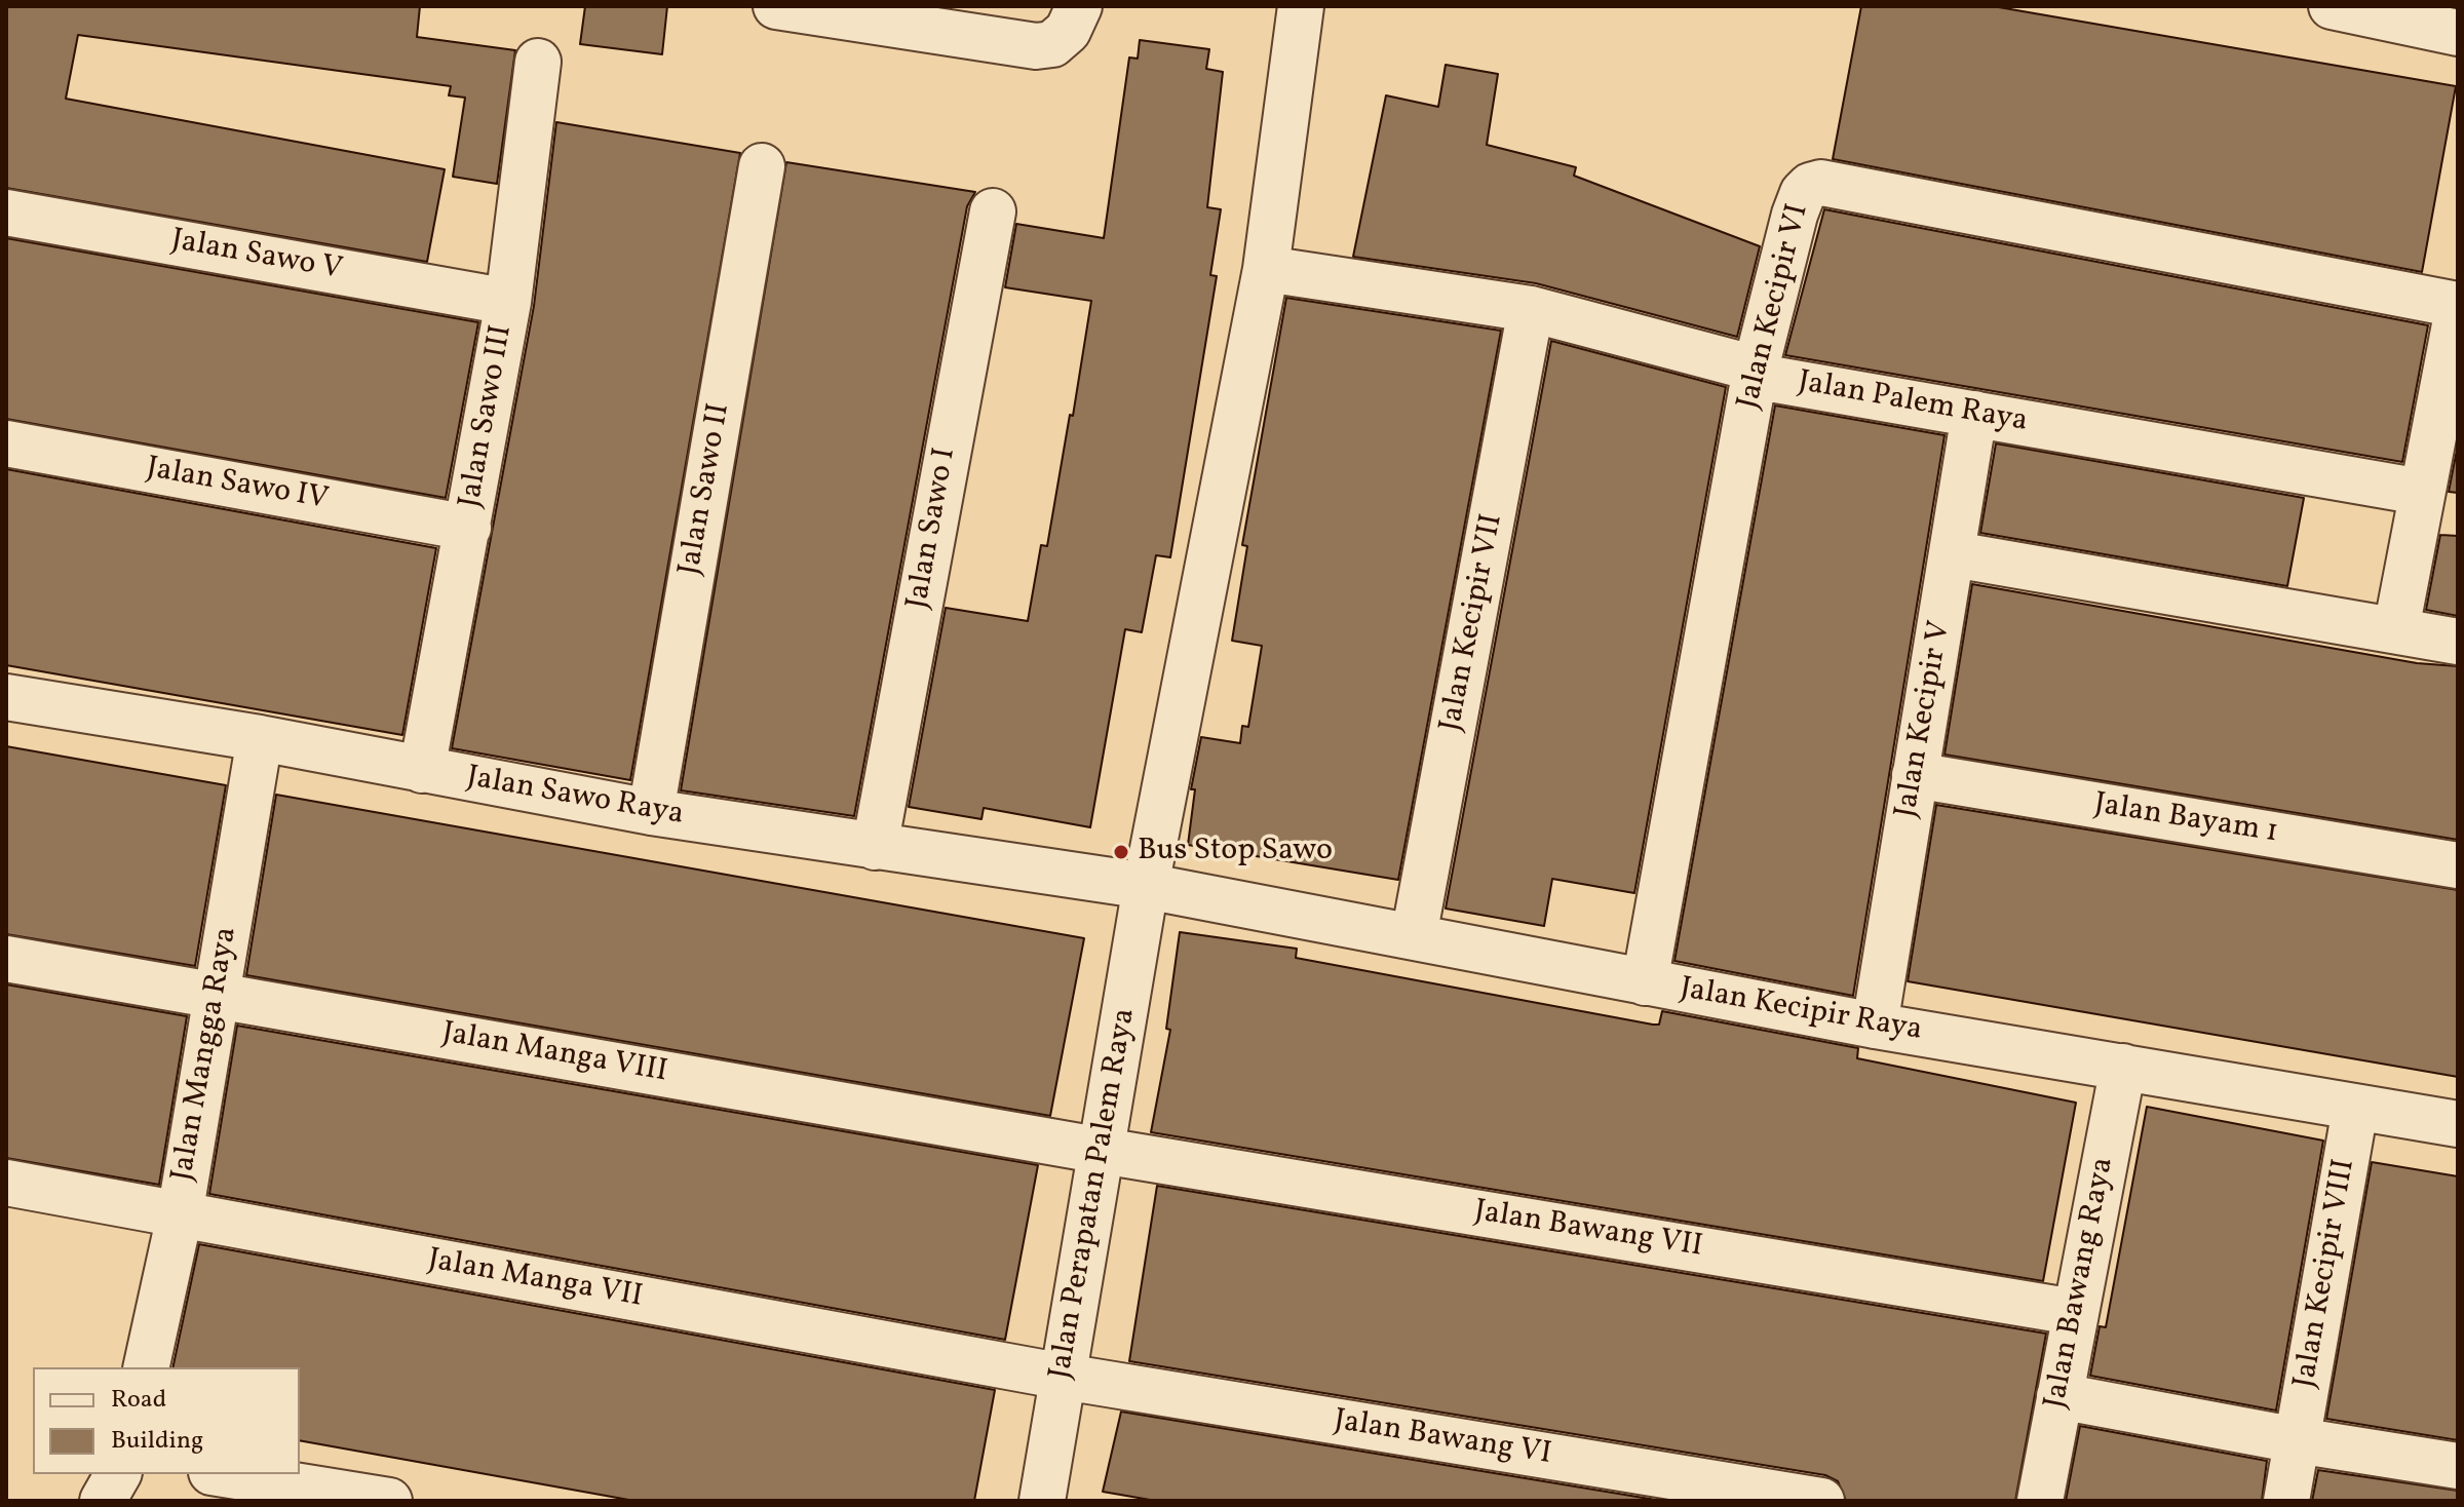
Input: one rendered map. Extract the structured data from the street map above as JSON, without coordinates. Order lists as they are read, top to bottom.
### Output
{
  "streets": {
    "street": [
      "Jalan Sawo V",
      "Jalan Kecipir VI",
      "Jalan Palem Raya",
      "Jalan Sawo III",
      "Jalan Sawo IV",
      "Jalan Sawo II",
      "Jalan Sawo I",
      "Jalan Kecipir VII",
      "Jalan Kecipir V",
      "Jalan Sawo Raya",
      "Jalan Bayam 1",
      "Jalan Kecipir Raya",
      "Jalan Mangga Raya",
      "Jalan Manga VIII",
      "Jalan Perapatan Palem Raya",
      "Jalan Bawang VII",
      "Jalan Kecipir VIII",
      "Jalan Manga VII",
      "Jalan Bawang Raya",
      "Jalan Bawang VI"
    ]
  },
  "crossings": [
    ["Jalan Sawo V", "Jalan Sawo III"],
    ["Jalan Kecipir VI", "Jalan Palem Raya"],
    ["Jalan Kecipir VI", "Jalan Kecipir Raya"],
    ["Jalan Palem Raya", "Jalan Kecipir VII"],
    ["Jalan Palem Raya", "Jalan Kecipir V"],
    ["Jalan Palem Raya", "Jalan Perapatan Palem Raya"],
    ["Jalan Sawo III", "Jalan Sawo IV"],
    ["Jalan Sawo III", "Jalan Sawo Raya"],
    ["Jalan Sawo II", "Jalan Sawo Raya"],
    ["Jalan Sawo I", "Jalan Sawo Raya"],
    ["Jalan Kecipir VII", "Jalan Kecipir Raya"],
    ["Jalan Kecipir V", "Jalan Bayam 1"],
    ["Jalan Kecipir V", "Jalan Kecipir Raya"],
    ["Jalan Sawo Raya", "Jalan Kecipir Raya"],
    ["Jalan Sawo Raya", "Jalan Mangga Raya"],
    ["Jalan Sawo Raya", "Jalan Perapatan Palem Raya"],
    ["Jalan Kecipir Raya", "Jalan Perapatan Palem Raya"],
    ["Jalan Kecipir Raya", "Jalan Kecipir VIII"],
    ["Jalan Kecipir Raya", "Jalan Bawang Raya"],
    ["Jalan Mangga Raya", "Jalan Manga VIII"],
    ["Jalan Mangga Raya", "Jalan Manga VII"],
    ["Jalan Manga VIII", "Jalan Perapatan Palem Raya"],
    ["Jalan Manga VIII", "Jalan Bawang VII"],
    ["Jalan Perapatan Palem Raya", "Jalan Bawang VII"],
    ["Jalan Perapatan Palem Raya", "Jalan Manga VII"],
    ["Jalan Perapatan Palem Raya", "Jalan Bawang VI"],
    ["Jalan Bawang VII", "Jalan Bawang Raya"],
    ["Jalan Manga VII", "Jalan Bawang VI"]
  ],
  "places": ["Bus Stop Sawo"],
  "legend": ["Road", "Building"]
}
